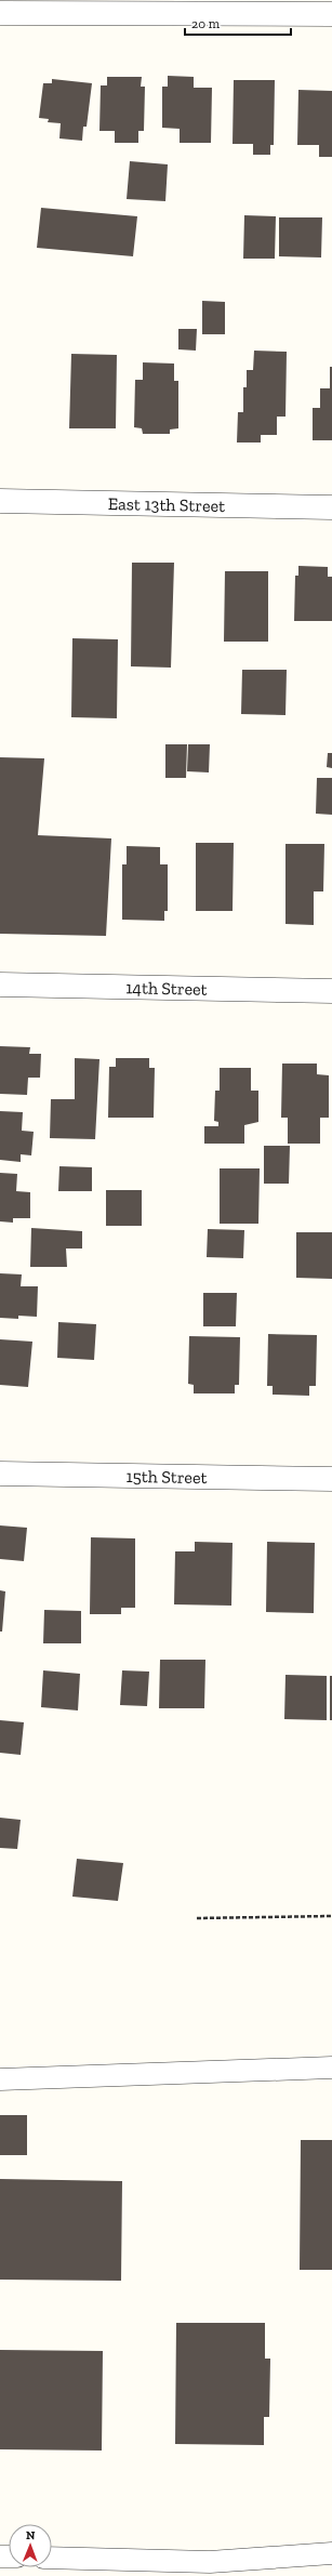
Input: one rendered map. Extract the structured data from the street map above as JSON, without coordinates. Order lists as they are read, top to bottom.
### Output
{
  "streets": {
    "street": ["East 13th Street", "14th Street", "15th Street"]
  },
  "scale_bar": "20 m",
  "north": "top"
}
